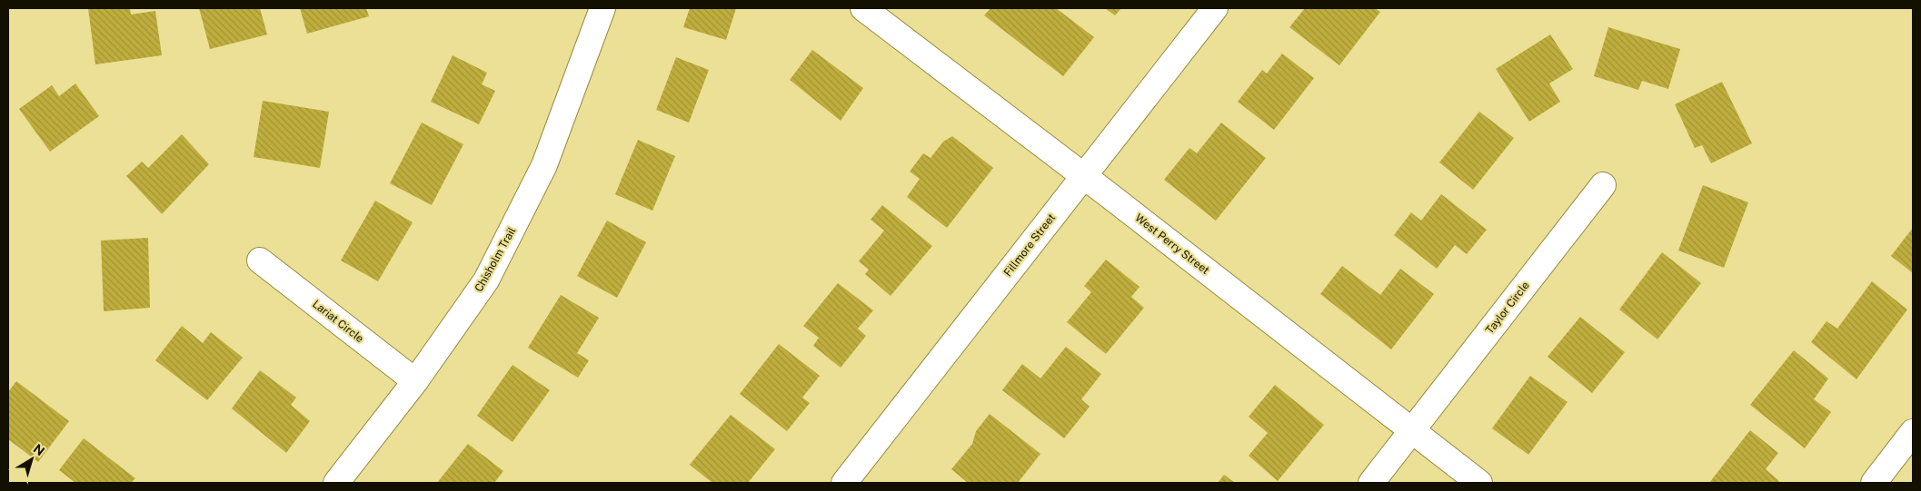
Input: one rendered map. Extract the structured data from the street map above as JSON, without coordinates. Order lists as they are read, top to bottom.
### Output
{
  "streets": {
    "street": [
      "West Perry Street",
      "Fillmore Street",
      "Chisholm Trail",
      "Taylor Circle",
      "Lariat Circle"
    ]
  },
  "crossings": [
    ["West Perry Street", "Fillmore Street"],
    ["West Perry Street", "Taylor Circle"],
    ["Chisholm Trail", "Lariat Circle"]
  ],
  "north": "top right"
}
